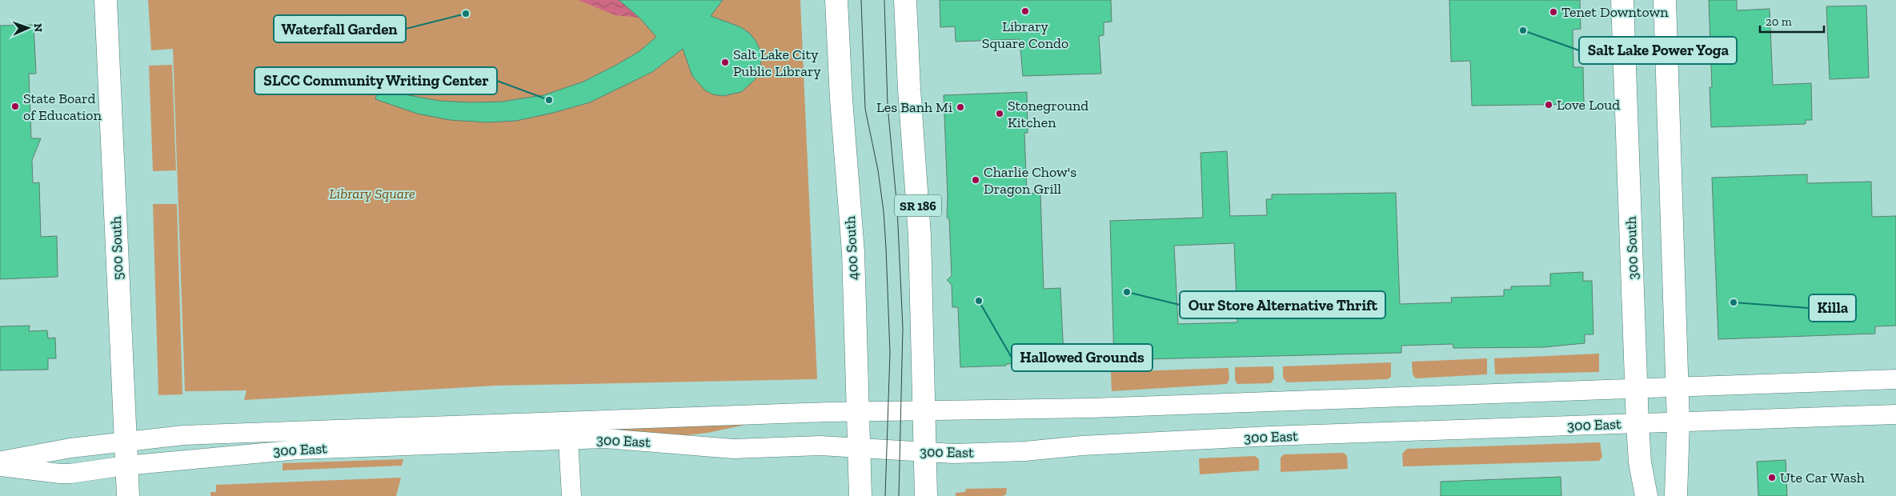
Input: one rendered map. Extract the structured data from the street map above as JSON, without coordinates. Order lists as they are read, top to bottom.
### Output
{
  "streets": {
    "main road": [
      "SR 186",
      "500 South",
      "400 South",
      "300 South"
    ],
    "street": ["300 East"]
  },
  "crossings": [
    ["SR 186", "300 East"],
    ["500 South", "300 East"],
    ["400 South", "300 East"],
    ["300 South", "300 East"]
  ],
  "parks": ["Library Square"],
  "places": [
    "Library Square Condo",
    "Tenet Downtown",
    "Waterfall Garden",
    "Salt Lake Power Yoga",
    "Salt Lake City Public Library",
    "SLCC Community Writing Center",
    "Love Loud",
    "State Board of Education",
    "Les Banh Mi",
    "Stoneground Kitchen",
    "Charlie Chow's Dragon Grill",
    "Our Store Alternative Thrift",
    "Hallowed Grounds",
    "Killa",
    "Ute Car Wash"
  ],
  "scale_bar": "20 m",
  "north": "right"
}
